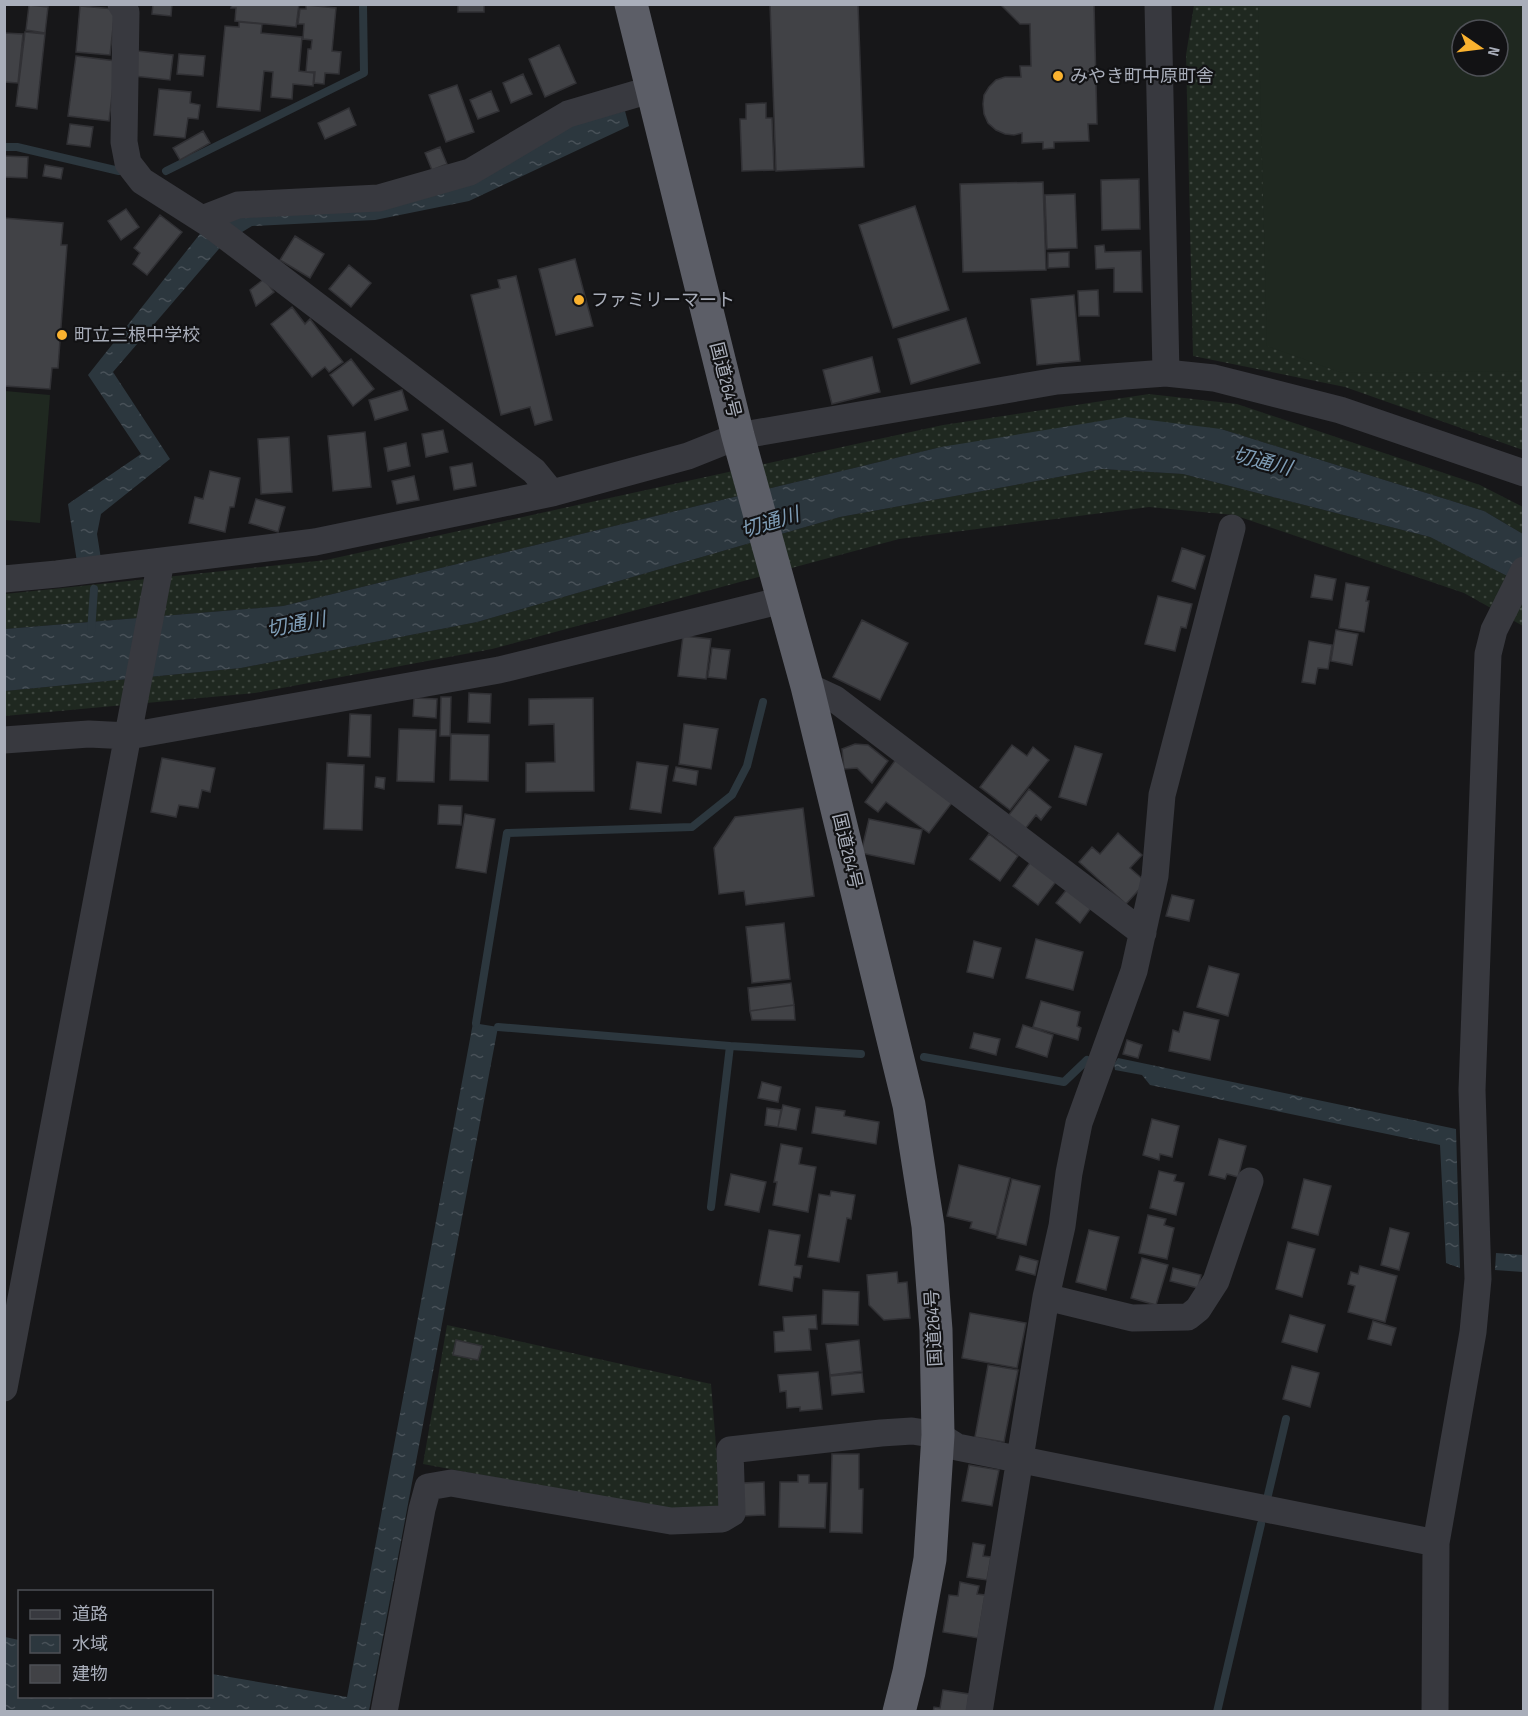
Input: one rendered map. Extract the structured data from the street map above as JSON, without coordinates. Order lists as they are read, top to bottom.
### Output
{
  "streets": {
    "highway": ["国道264号"]
  },
  "water": ["切通川"],
  "places": ["みやき町中原町舎", "ファミリーマート", "町立三根中学校"],
  "legend": ["道路", "水域", "建物"],
  "north": "right"
}
